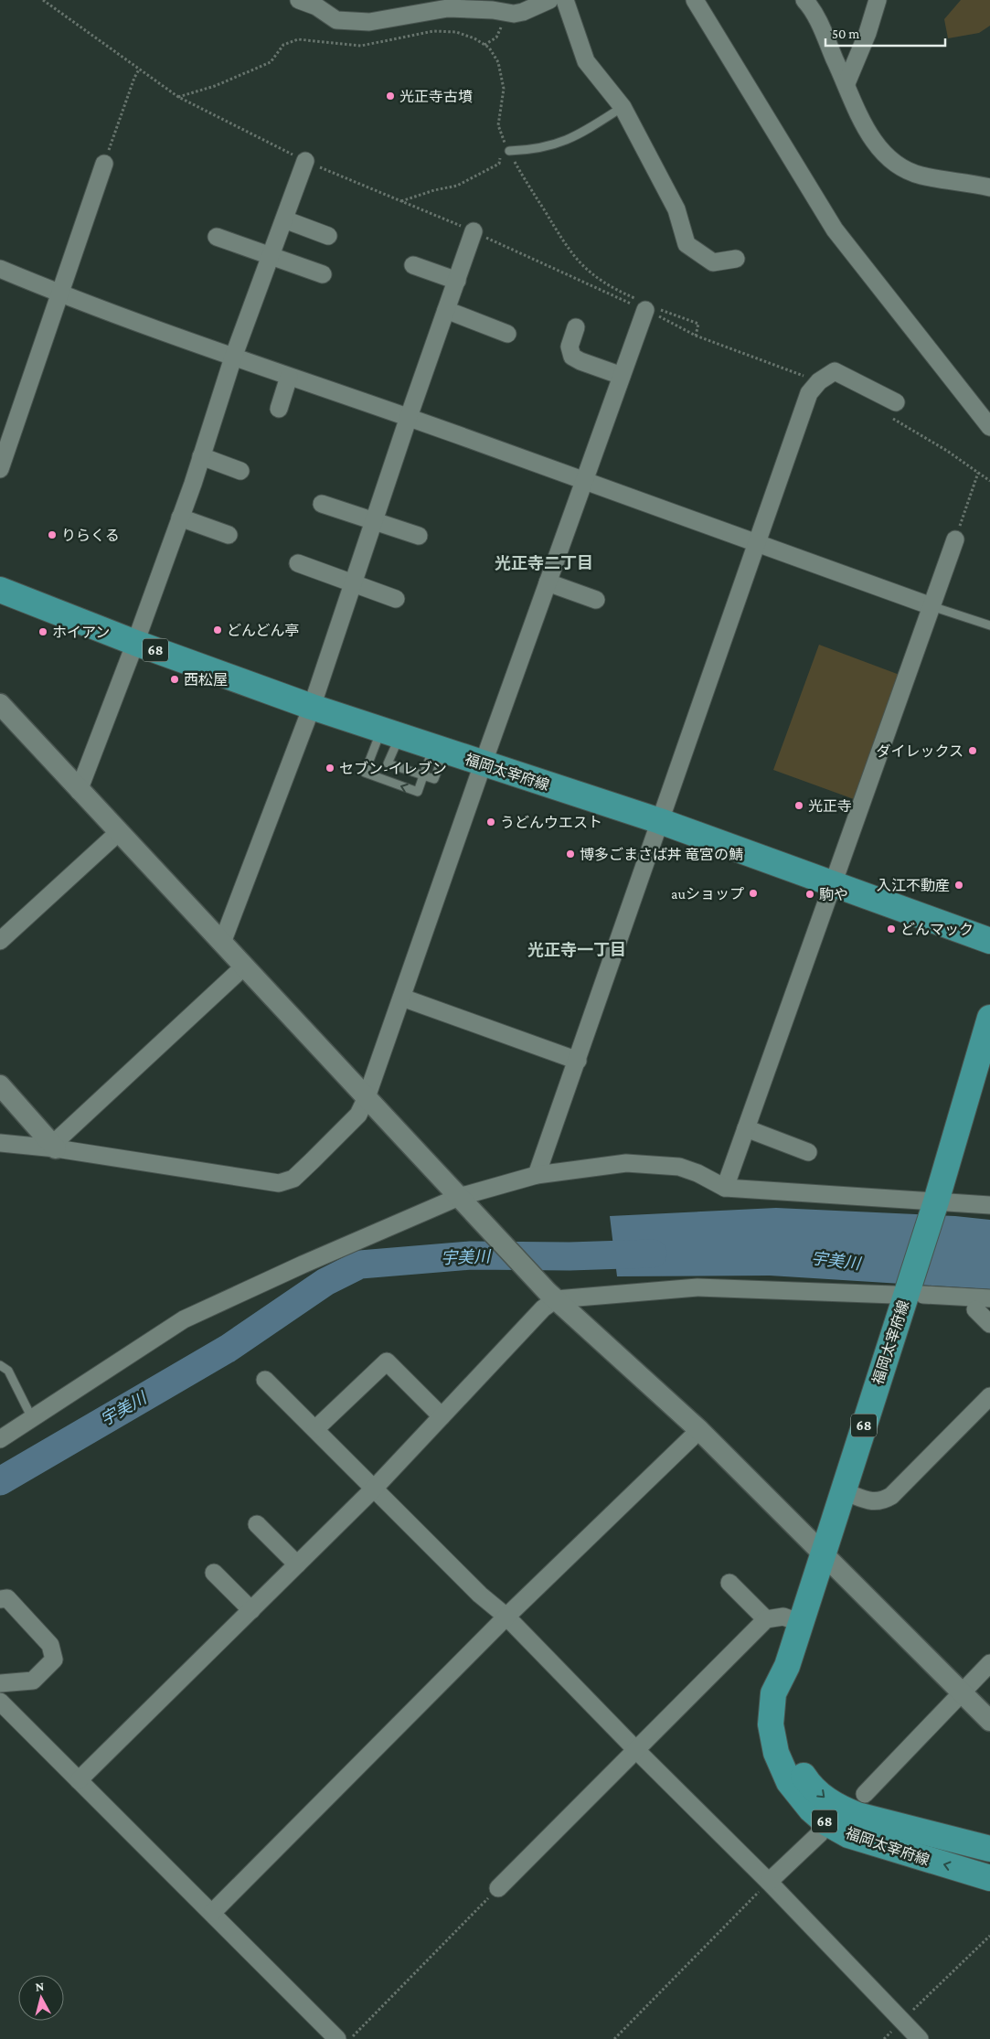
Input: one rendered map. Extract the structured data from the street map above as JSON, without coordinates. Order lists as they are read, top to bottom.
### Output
{
  "streets": {
    "main road": ["68", "福岡太宰府線"]
  },
  "districts": ["光正寺二丁目", "光正寺一丁目"],
  "water": ["宇美川"],
  "places": [
    "光正寺古墳",
    "りらくる",
    "どんどん亭",
    "ホイアン",
    "西松屋",
    "ダイレックス",
    "セブン-イレブン",
    "光正寺",
    "うどんウエスト",
    "博多ごまさば丼 竜宮の鯖",
    "入江不動産",
    "auショップ",
    "駒や",
    "どんマック"
  ],
  "scale_bar": "50 m",
  "north": "top"
}
